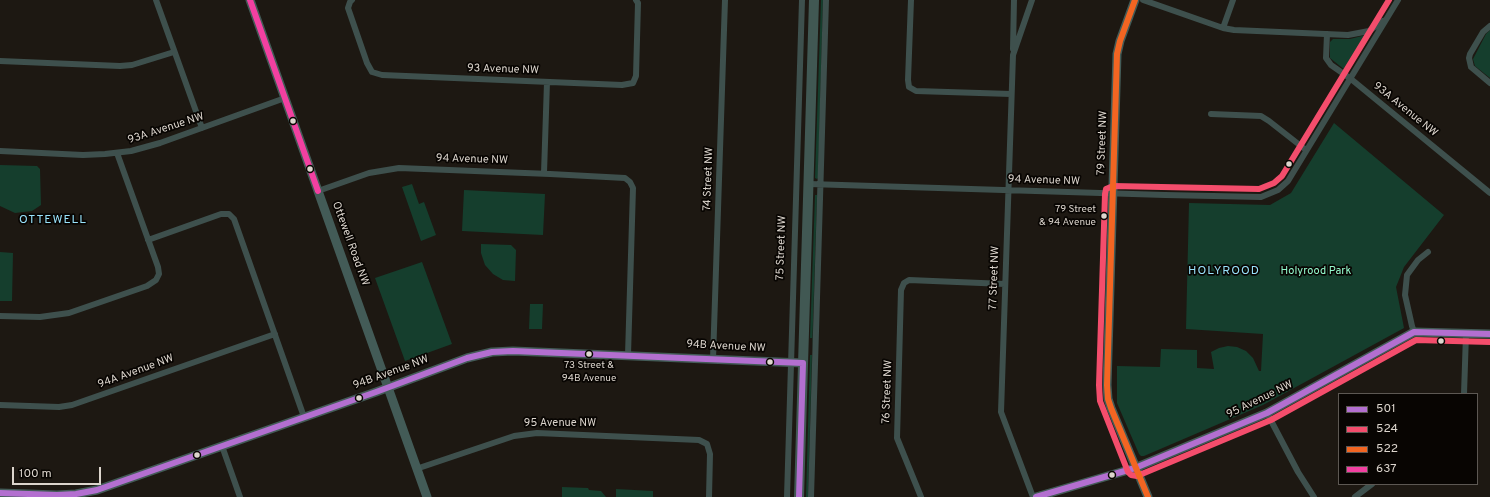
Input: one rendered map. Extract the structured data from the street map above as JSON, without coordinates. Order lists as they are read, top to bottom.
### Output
{
  "streets": {
    "street": [
      "93 Avenue NW",
      "93A Avenue NW",
      "79 Street NW",
      "94 Avenue NW",
      "74 Street NW",
      "Ottewell Road NW",
      "75 Street NW",
      "77 Street NW",
      "94B Avenue NW",
      "94A Avenue NW",
      "76 Street NW",
      "95 Avenue NW"
    ]
  },
  "crossings": [
    ["93A Avenue NW", "Ottewell Road NW"],
    ["79 Street NW", "94 Avenue NW"],
    ["79 Street NW", "95 Avenue NW"],
    ["94 Avenue NW", "Ottewell Road NW"],
    ["94 Avenue NW", "77 Street NW"],
    ["94 Avenue NW", "94B Avenue NW"],
    ["74 Street NW", "94B Avenue NW"],
    ["Ottewell Road NW", "94B Avenue NW"],
    ["Ottewell Road NW", "95 Avenue NW"],
    ["75 Street NW", "94B Avenue NW"],
    ["77 Street NW", "76 Street NW"]
  ],
  "districts": ["OTTEWELL", "HOLYROOD"],
  "parks": ["Holyrood Park"],
  "places": ["79 Street & 94 Avenue", "73 Street & 94B Avenue"],
  "lines": [
    "transit line 524",
    "transit line 522",
    "transit line 637",
    "transit line 501"
  ],
  "legend": [
    "501",
    "524",
    "522",
    "637"
  ],
  "scale_bar": "100 m"
}
